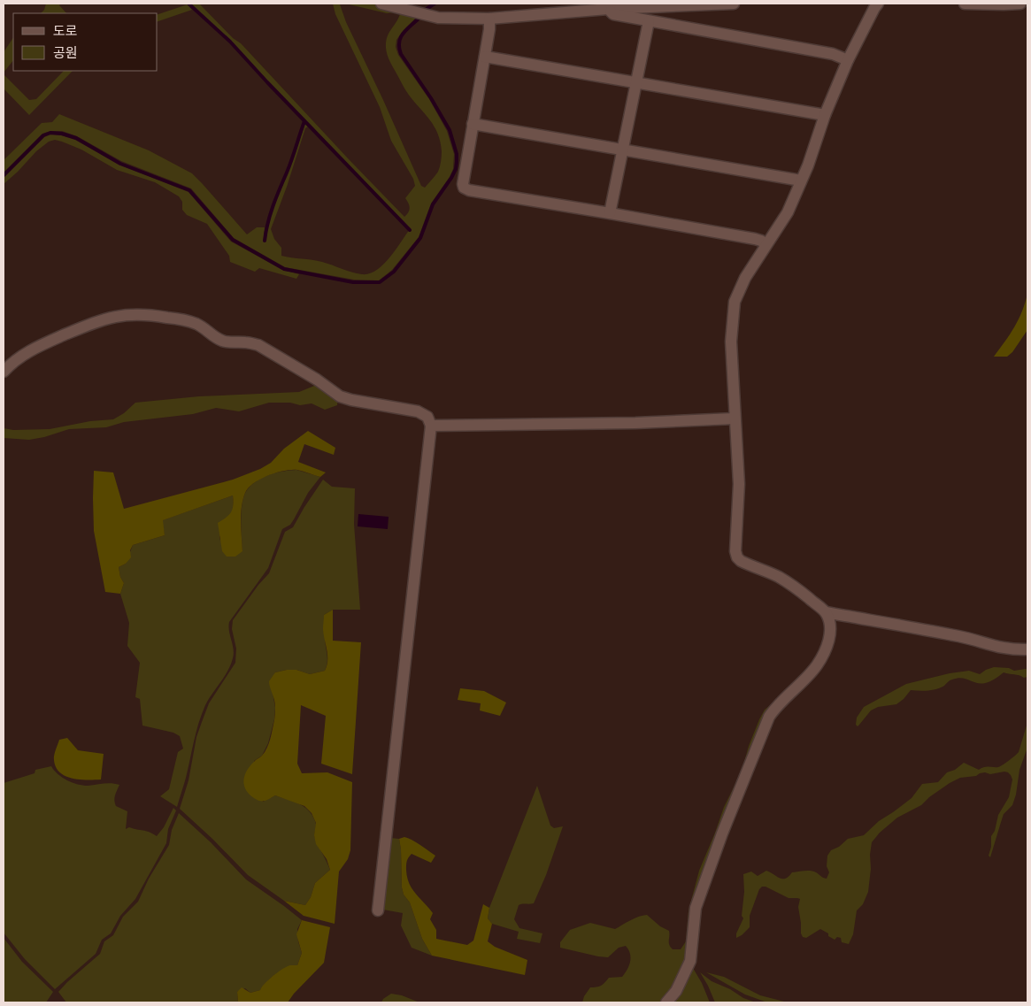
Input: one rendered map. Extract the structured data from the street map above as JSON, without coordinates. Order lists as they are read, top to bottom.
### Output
{
  "legend": ["도로", "공원"]
}
